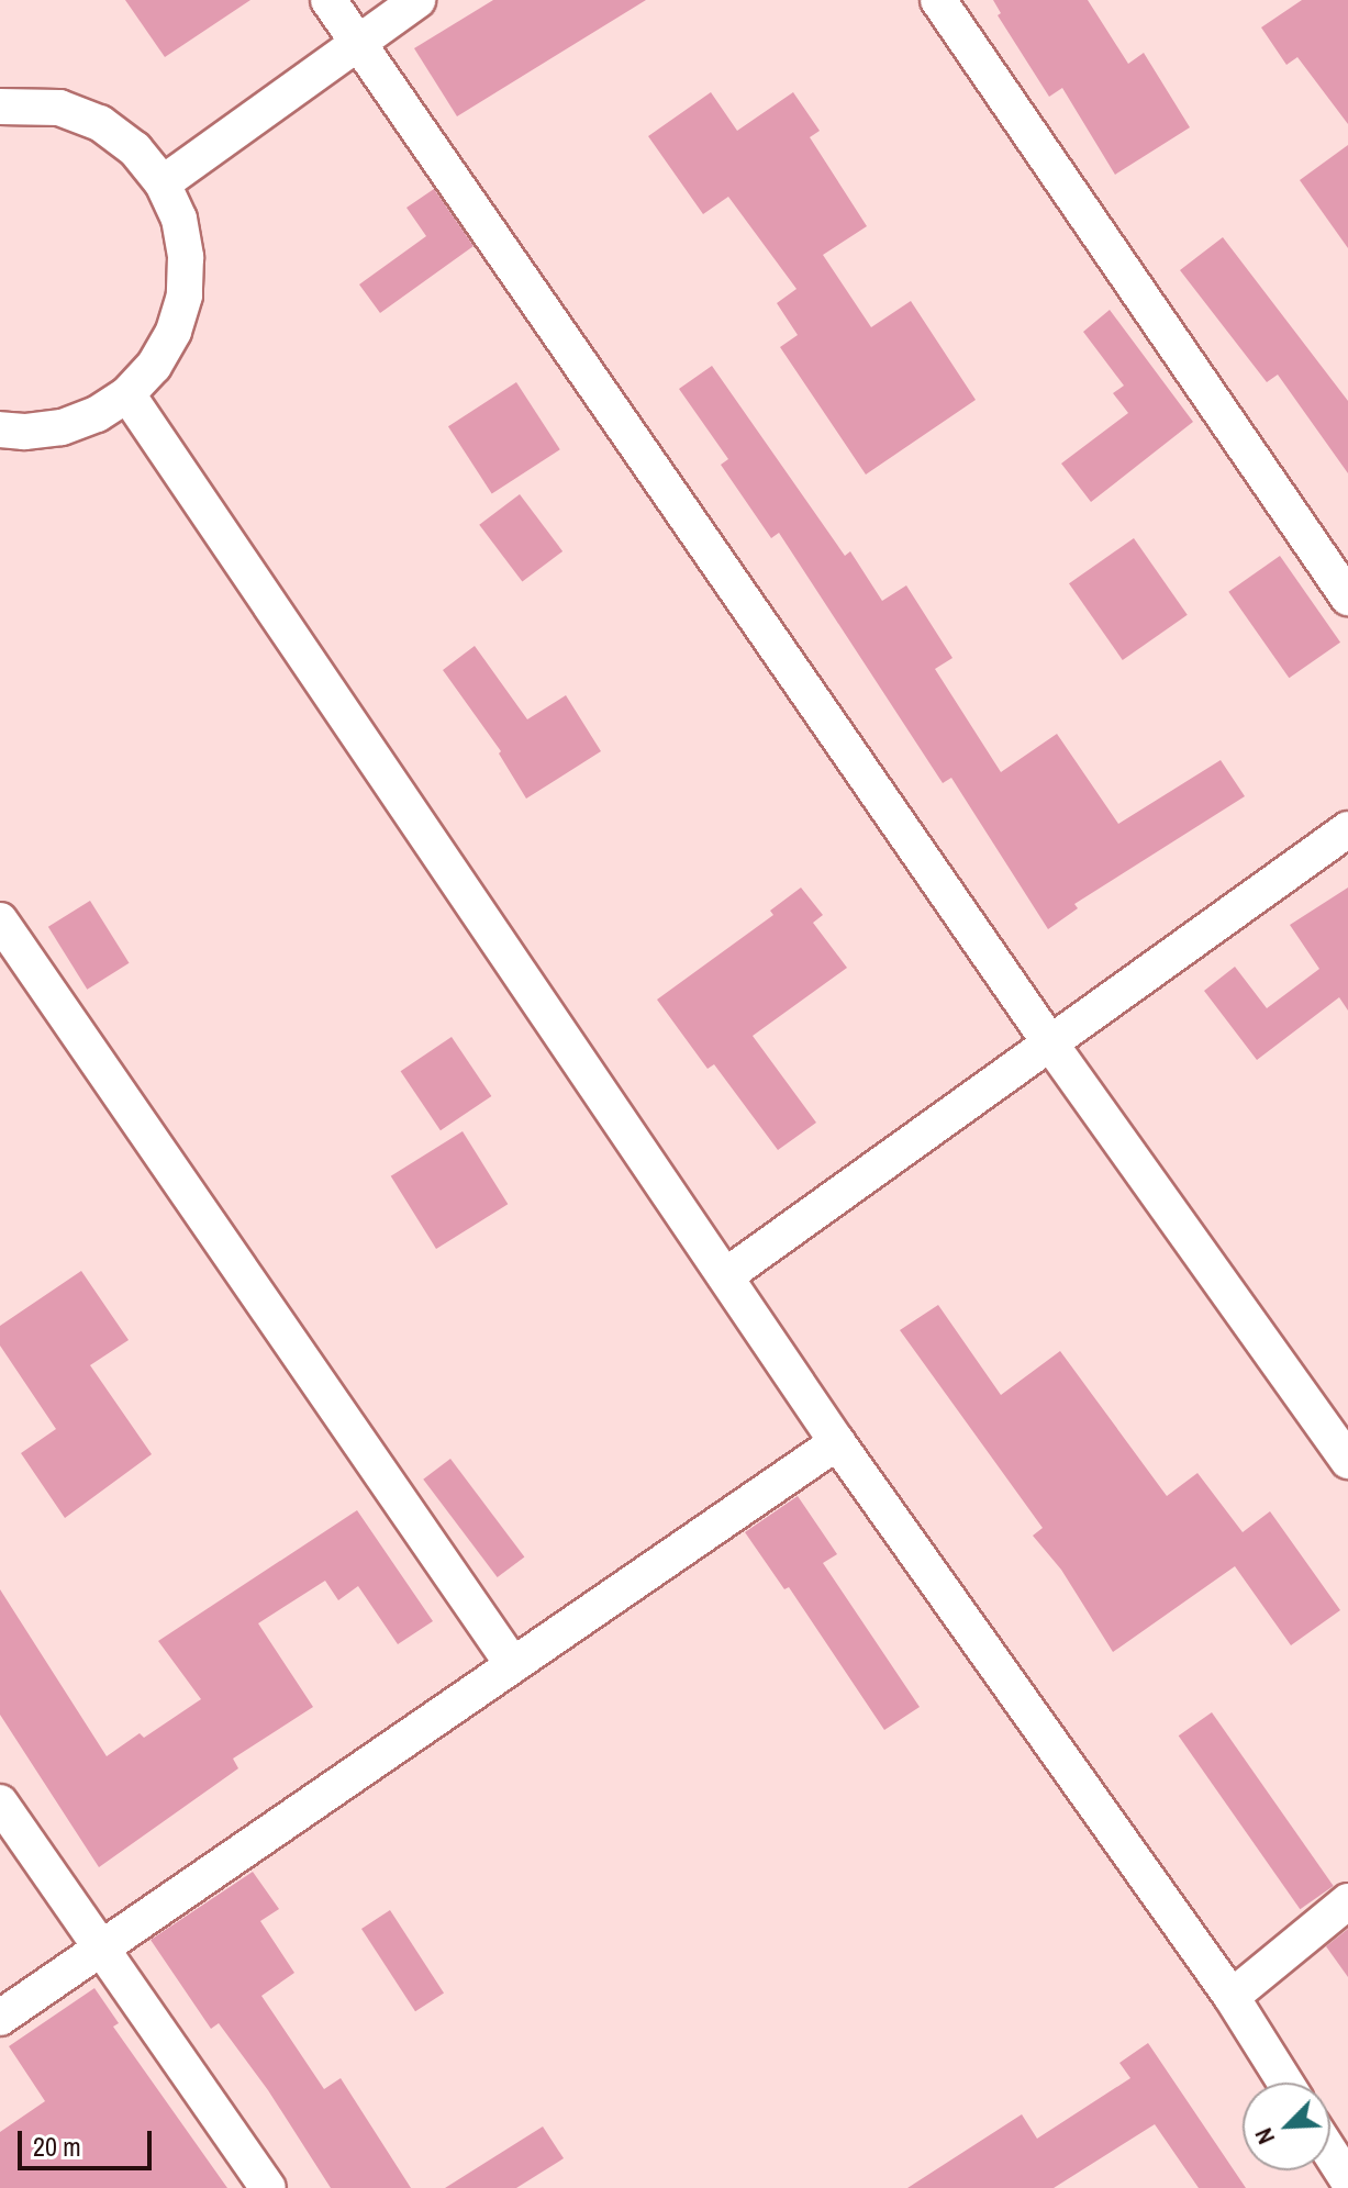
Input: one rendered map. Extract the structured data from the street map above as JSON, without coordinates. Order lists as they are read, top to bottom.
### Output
{
  "scale_bar": "20 m",
  "north": "bottom left"
}
